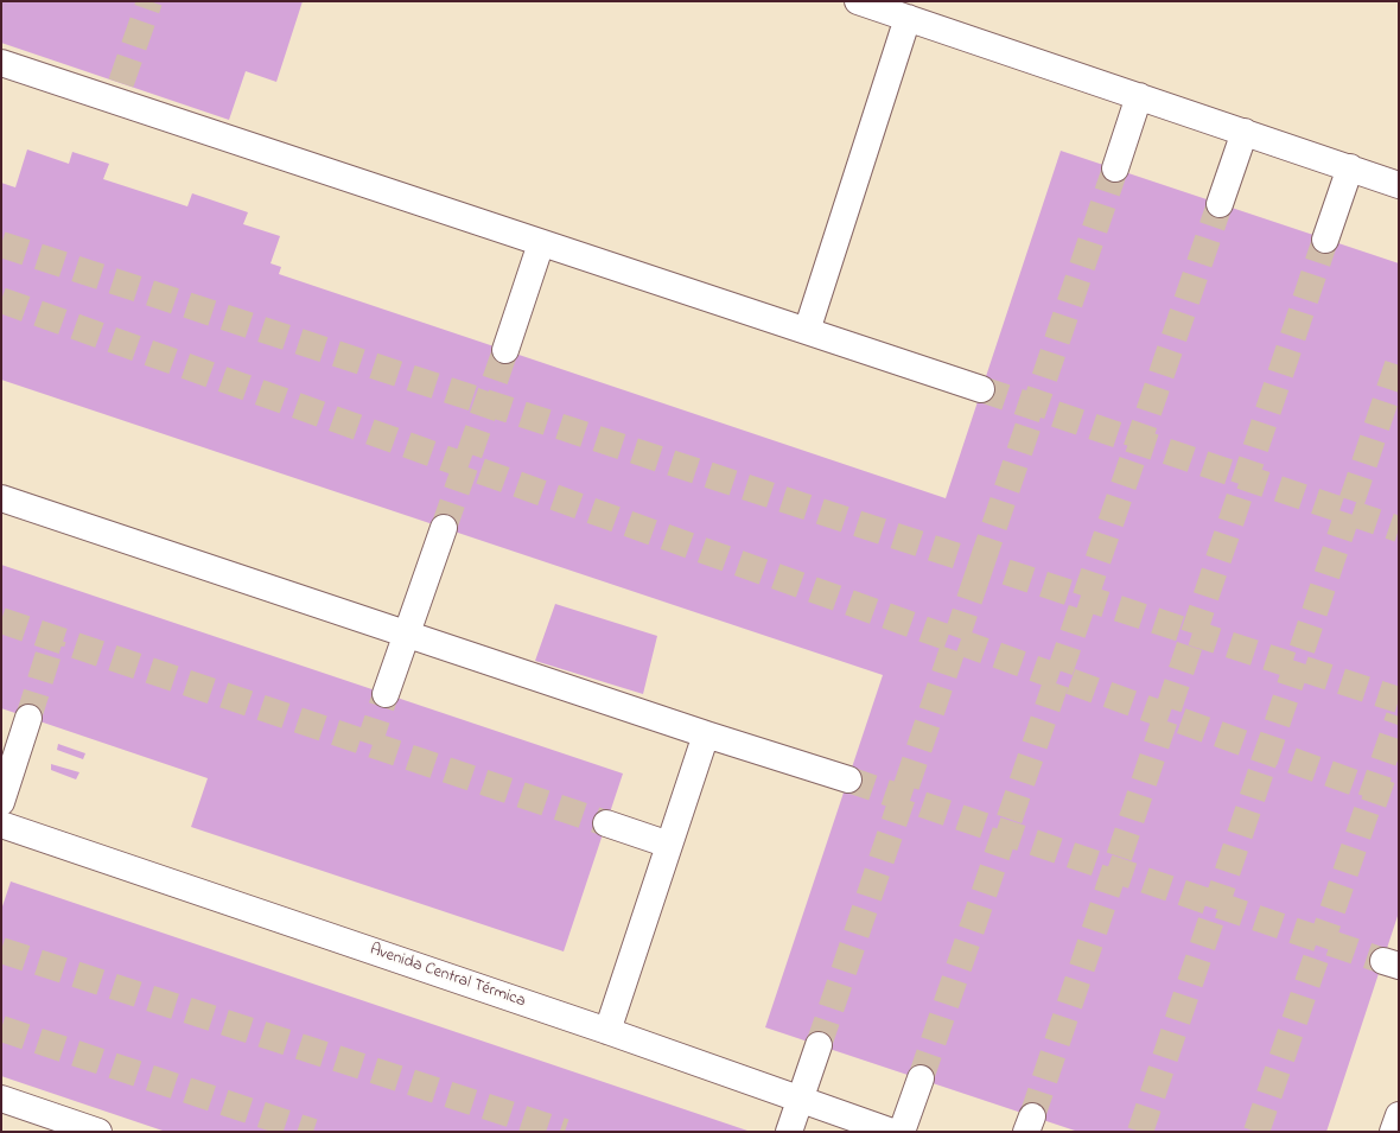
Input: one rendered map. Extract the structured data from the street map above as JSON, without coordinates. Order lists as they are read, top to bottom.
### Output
{
  "streets": {
    "lane": ["Avenida Central Térmica"]
  }
}
